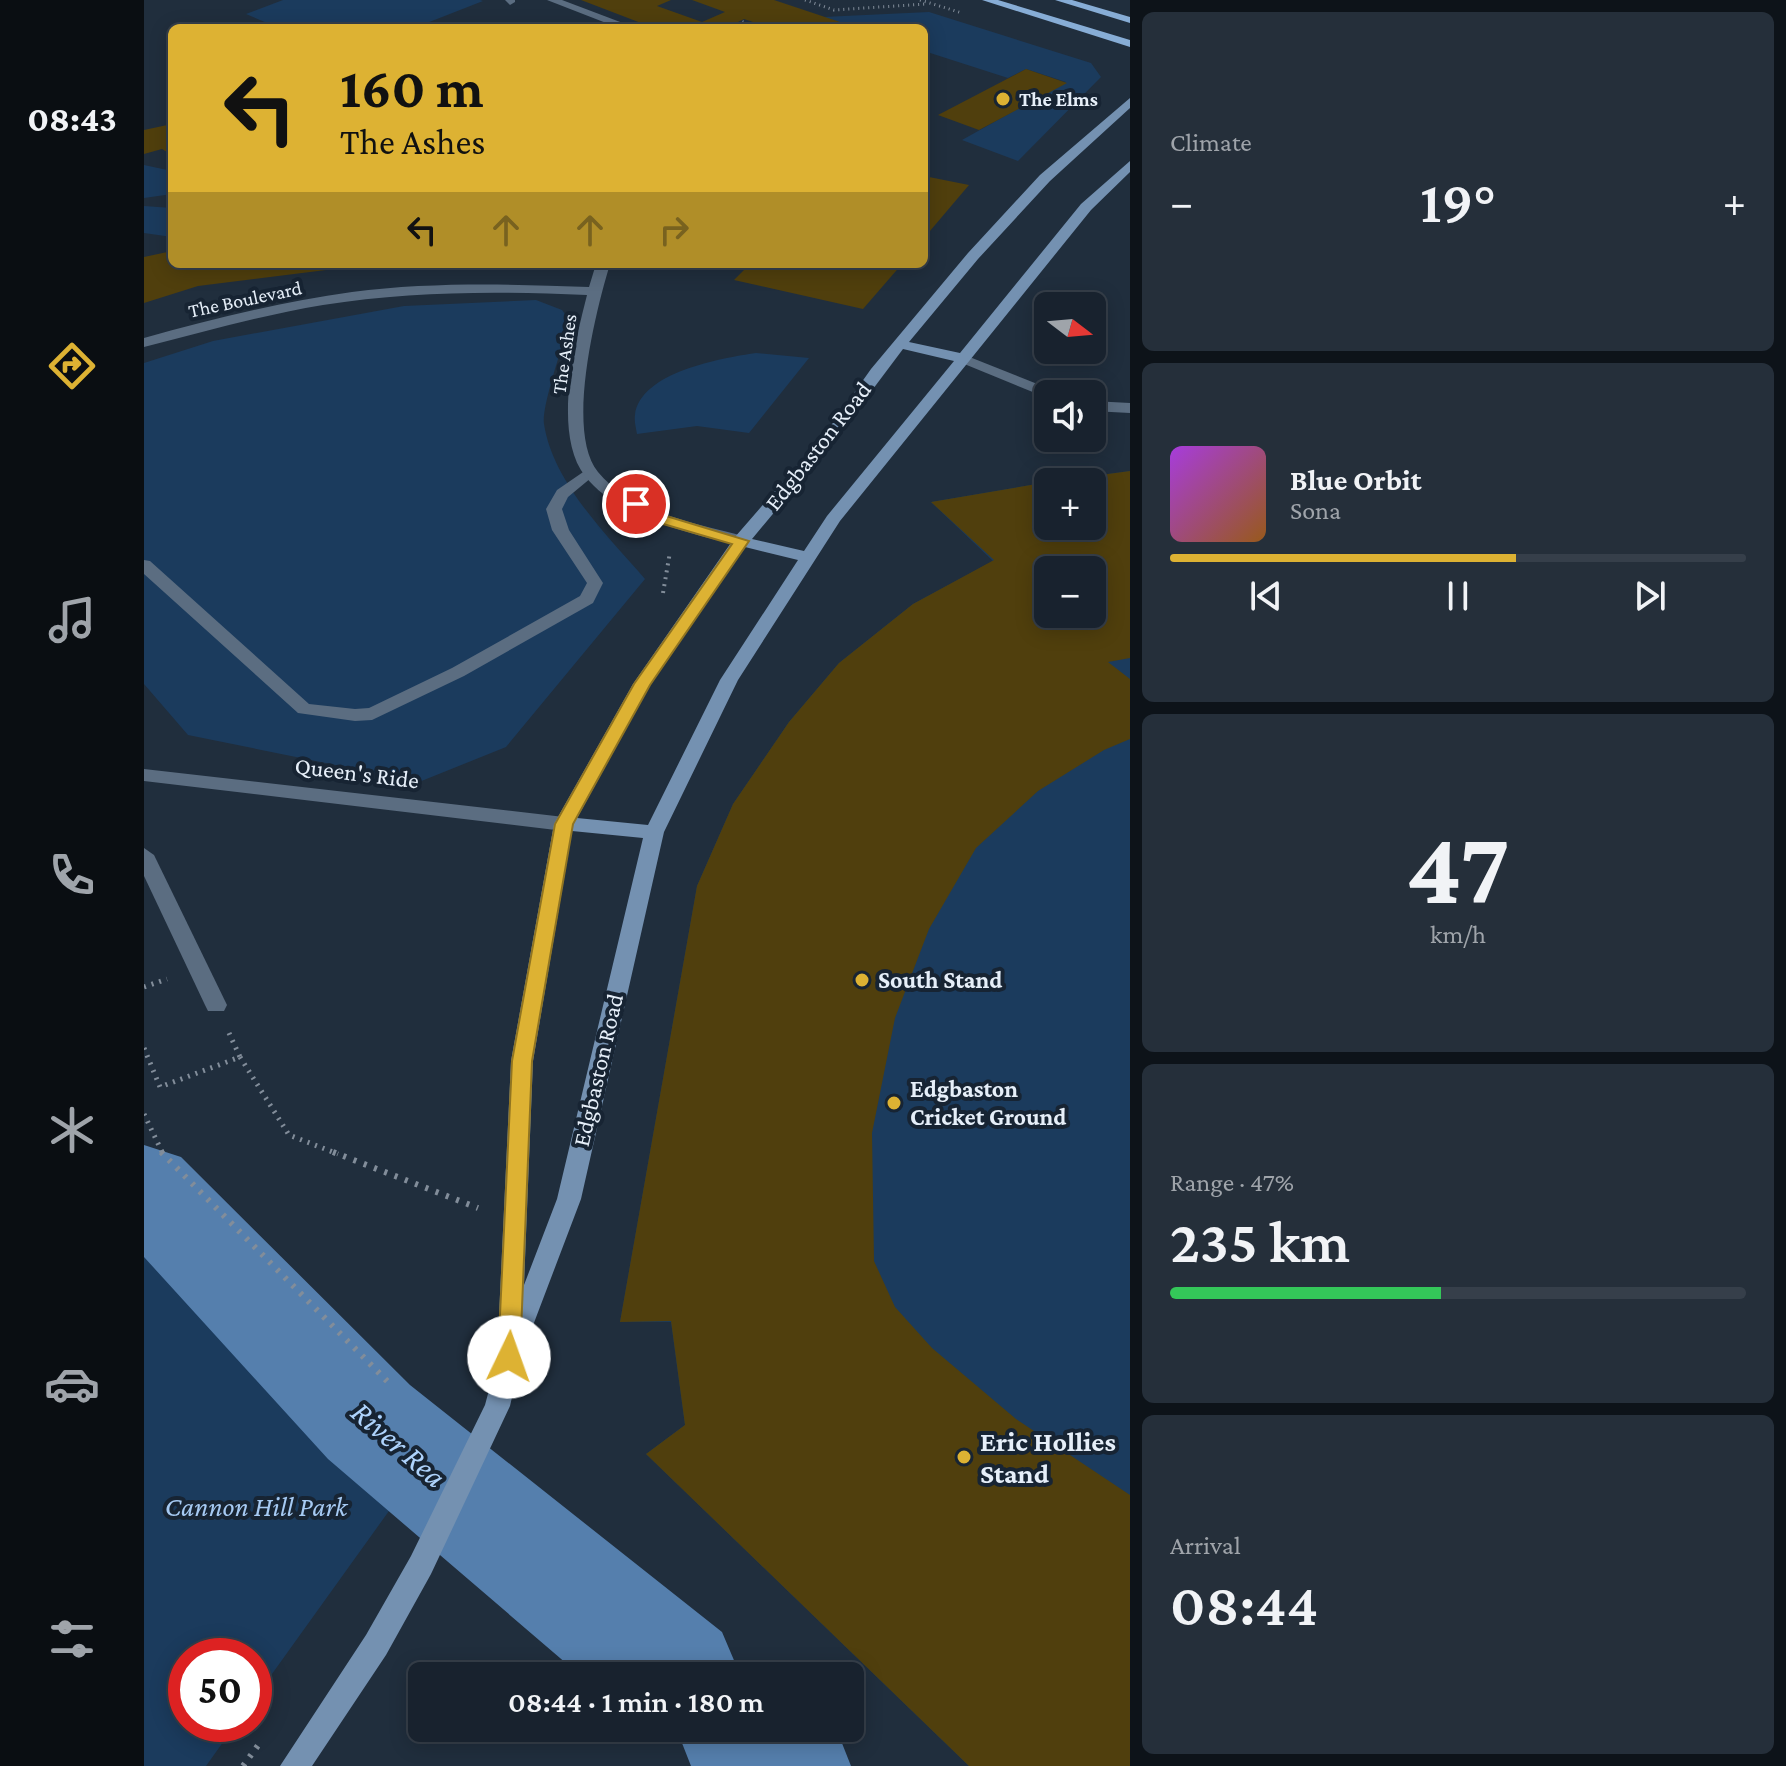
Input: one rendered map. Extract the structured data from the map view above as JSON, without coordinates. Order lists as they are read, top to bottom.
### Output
{
  "streets": {
    "main road": ["Edgbaston Road"],
    "street": ["The Boulevard", "The Ashes", "Queen's Ride"]
  },
  "crossings": [
    ["The Boulevard", "The Ashes"],
    ["Edgbaston Road", "Queen's Ride"]
  ],
  "water": ["River Rea"],
  "parks": ["Cannon Hill Park"],
  "places": [
    "The Elms",
    "South Stand",
    "Edgbaston Cricket Ground",
    "Eric Hollies Stand"
  ],
  "north": "right",
  "page": {
    "tabs": "08:43",
    "tile": [
      "Climate",
      ["47", "km/h"],
      ["Range · 47%", "235 km"],
      ["Arrival", "08:44"]
    ],
    "turn": ["160 m", "The Ashes"],
    "heat": ["−", "19°", "+"],
    "map_buttons": ["+", "−"],
    "song": ["Blue Orbit", "Sona"],
    "limit": "50",
    "trip": "08:44 · 1 min · 180 m"
  }
}
